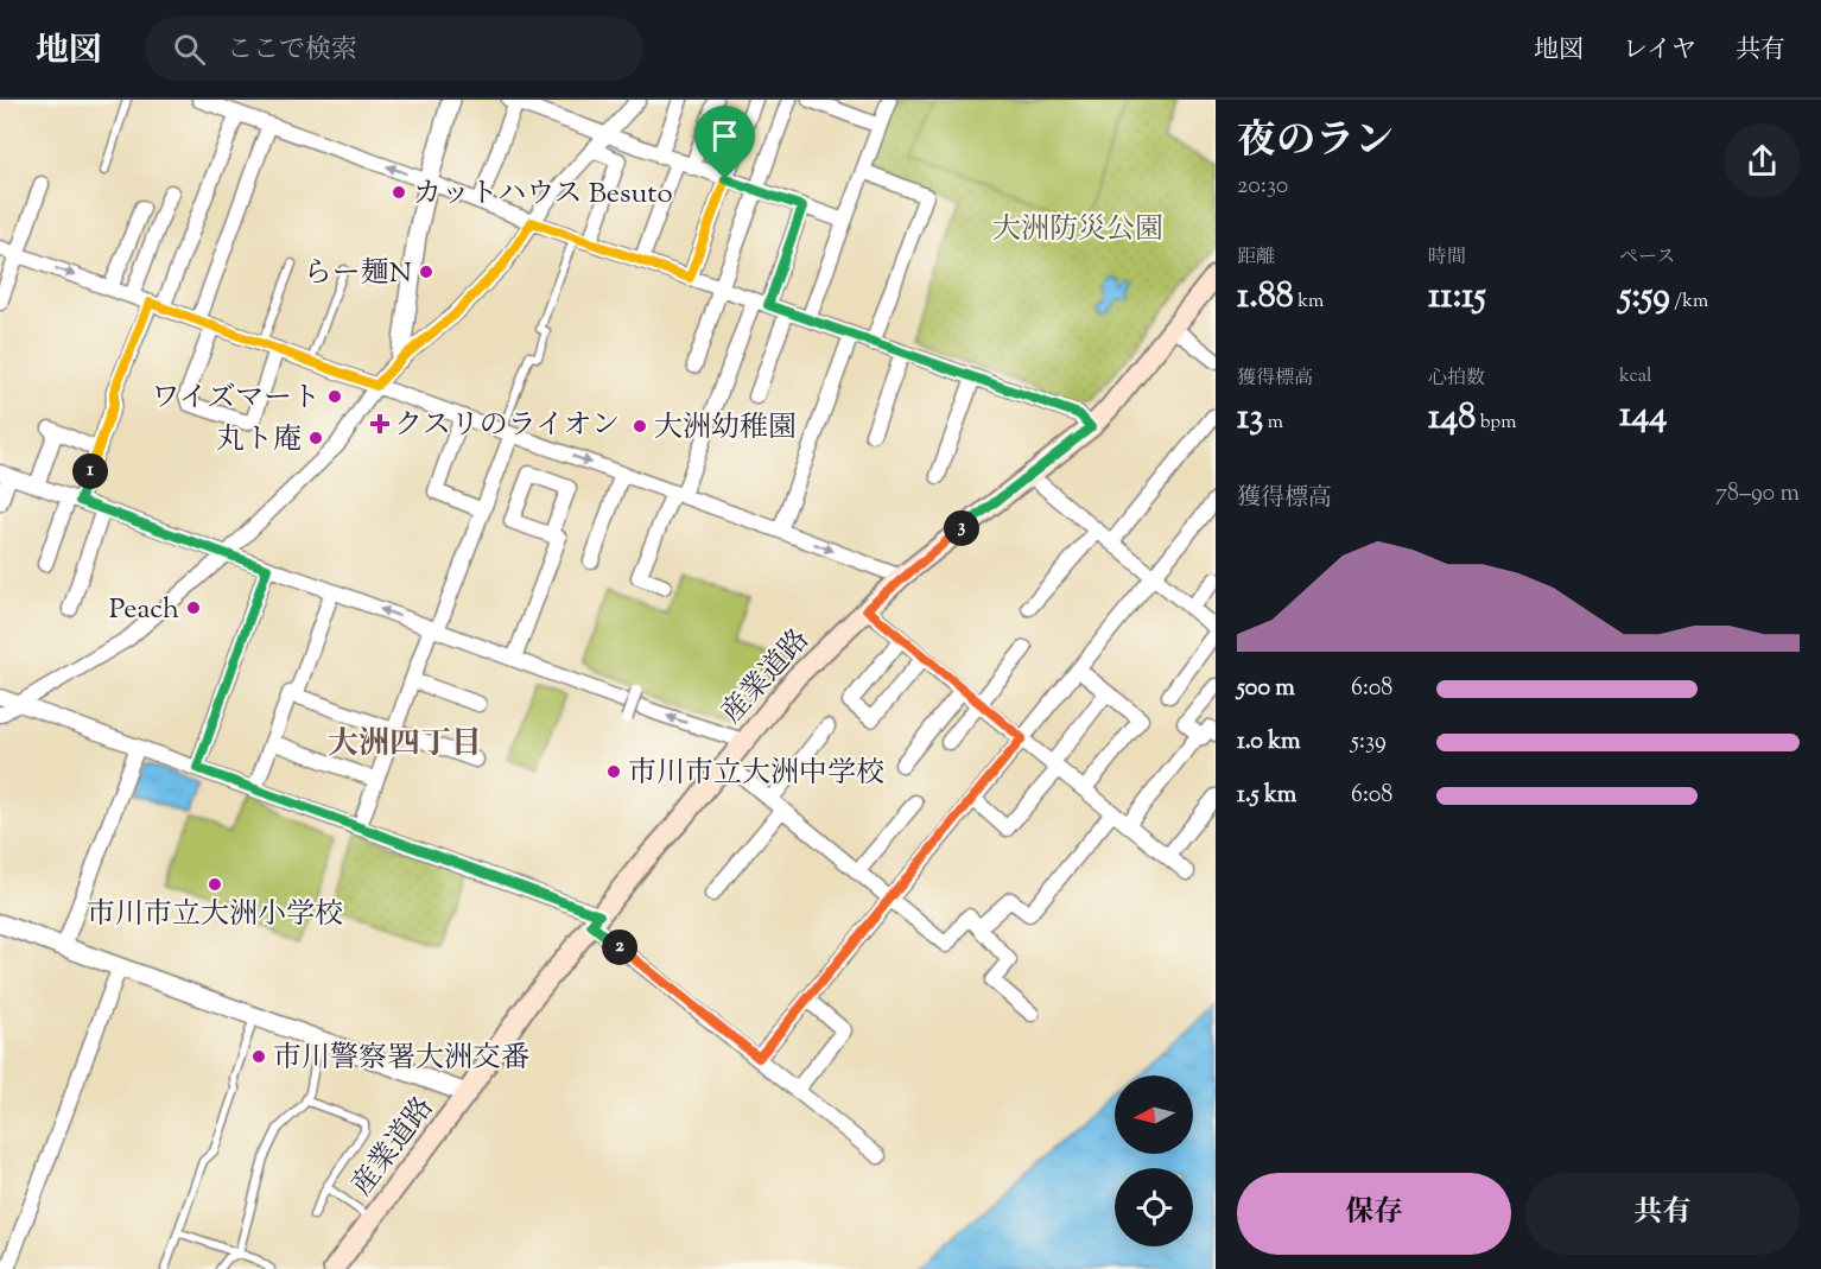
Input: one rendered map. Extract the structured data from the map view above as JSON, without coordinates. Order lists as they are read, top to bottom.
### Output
{
  "streets": {
    "main road": ["産業道路"]
  },
  "districts": ["大洲四丁目"],
  "parks": ["大洲防災公園"],
  "places": {
    "other": [
      "カットハウス Besuto",
      "らー麺N",
      "ワイズマート",
      "大洲幼稚園",
      "丸ト庵",
      "Peach",
      "市川市立大洲中学校",
      "市川市立大洲小学校",
      "市川警察署大洲交番"
    ],
    "health": ["クスリのライオン"]
  },
  "north": "left",
  "page": {
    "header": "地図",
    "search": "ここで検索",
    "nav": ["地図", "レイヤ", "共有"],
    "heading": ["夜のラン", "20:30"],
    "stats": [
      ["距離", "1.88 km"],
      ["時間", "11:15"],
      ["ペース", "5:59 /km"],
      ["獲得標高", "13 m"],
      ["心拍数", "148 bpm"],
      ["kcal", "144"]
    ],
    "pins": ["1", "3", "2"],
    "chart": ["獲得標高", "78–90 m"],
    "list": [
      {
        "name": "500 m",
        "note": "6:08"
      },
      {
        "name": "1.0 km",
        "note": "5:39"
      },
      {
        "name": "1.5 km",
        "note": "6:08"
      }
    ],
    "buttons": ["保存", "共有"]
  }
}
